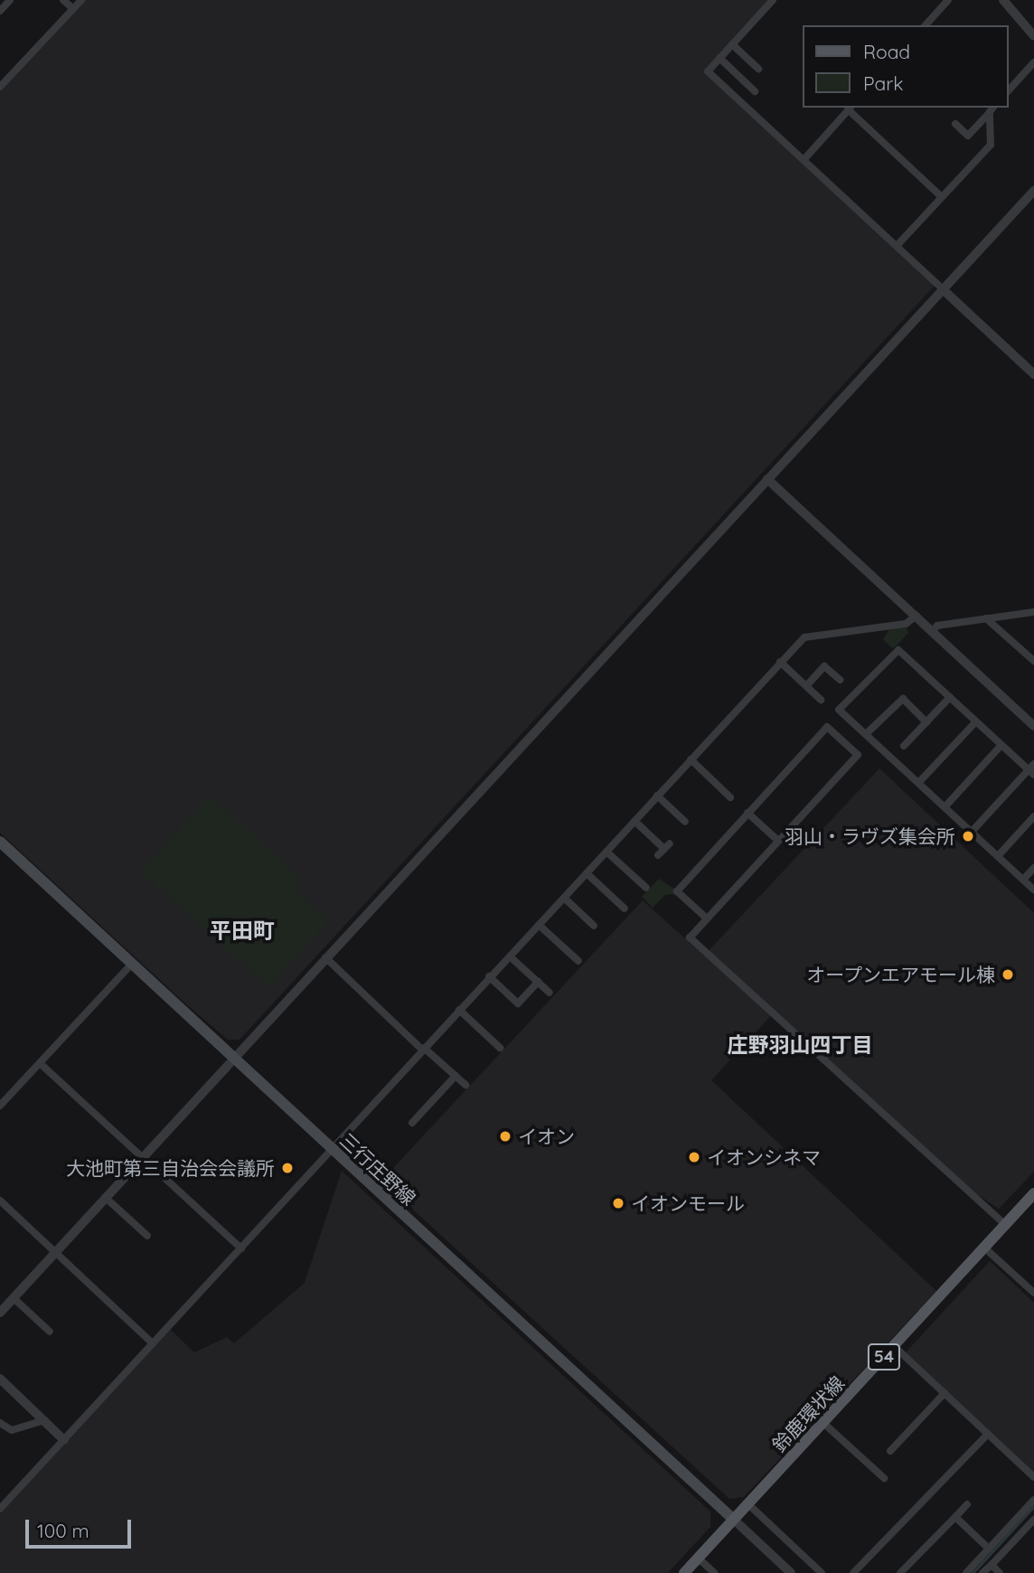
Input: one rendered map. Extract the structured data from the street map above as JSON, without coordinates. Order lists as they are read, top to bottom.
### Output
{
  "streets": {
    "main road": ["三行庄野線", "54", "鈴鹿環状線"]
  },
  "crossings": [
    ["三行庄野線", "鈴鹿環状線"]
  ],
  "districts": ["平田町", "庄野羽山四丁目"],
  "places": [
    "羽山・ラヴズ集会所",
    "オープンエアモール棟",
    "イオン",
    "イオンシネマ",
    "大池町第三自治会会議所",
    "イオンモール"
  ],
  "legend": ["Road", "Park"],
  "scale_bar": "100 m"
}
